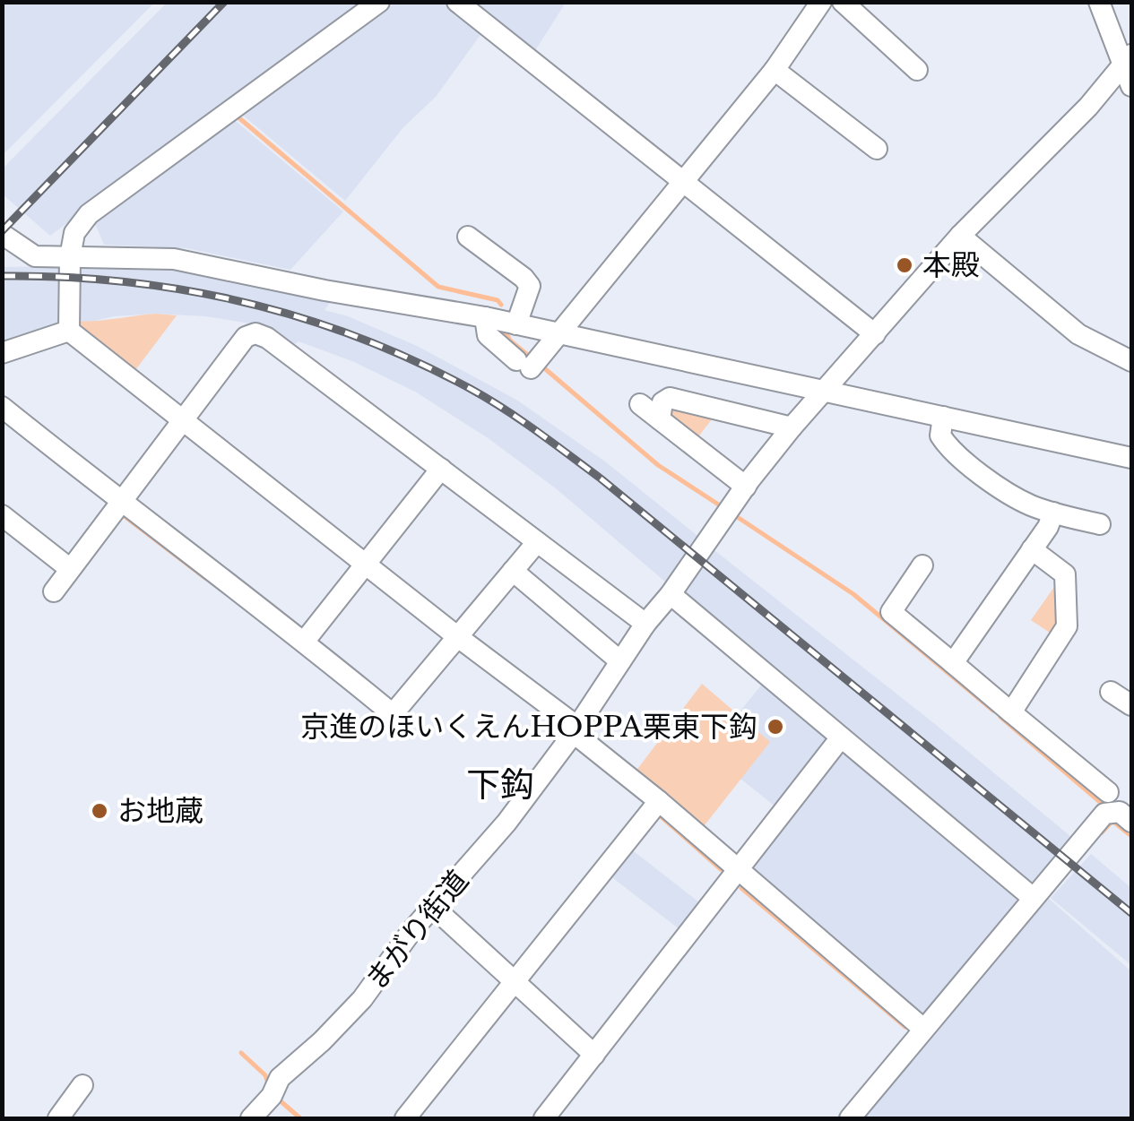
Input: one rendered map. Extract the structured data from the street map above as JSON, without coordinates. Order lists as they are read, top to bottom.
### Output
{
  "streets": {
    "street": ["まがり街道"]
  },
  "districts": ["下鈎"],
  "places": ["本殿", "京進のほいくえんHOPPA栗東下鈎", "お地蔵"]
}
